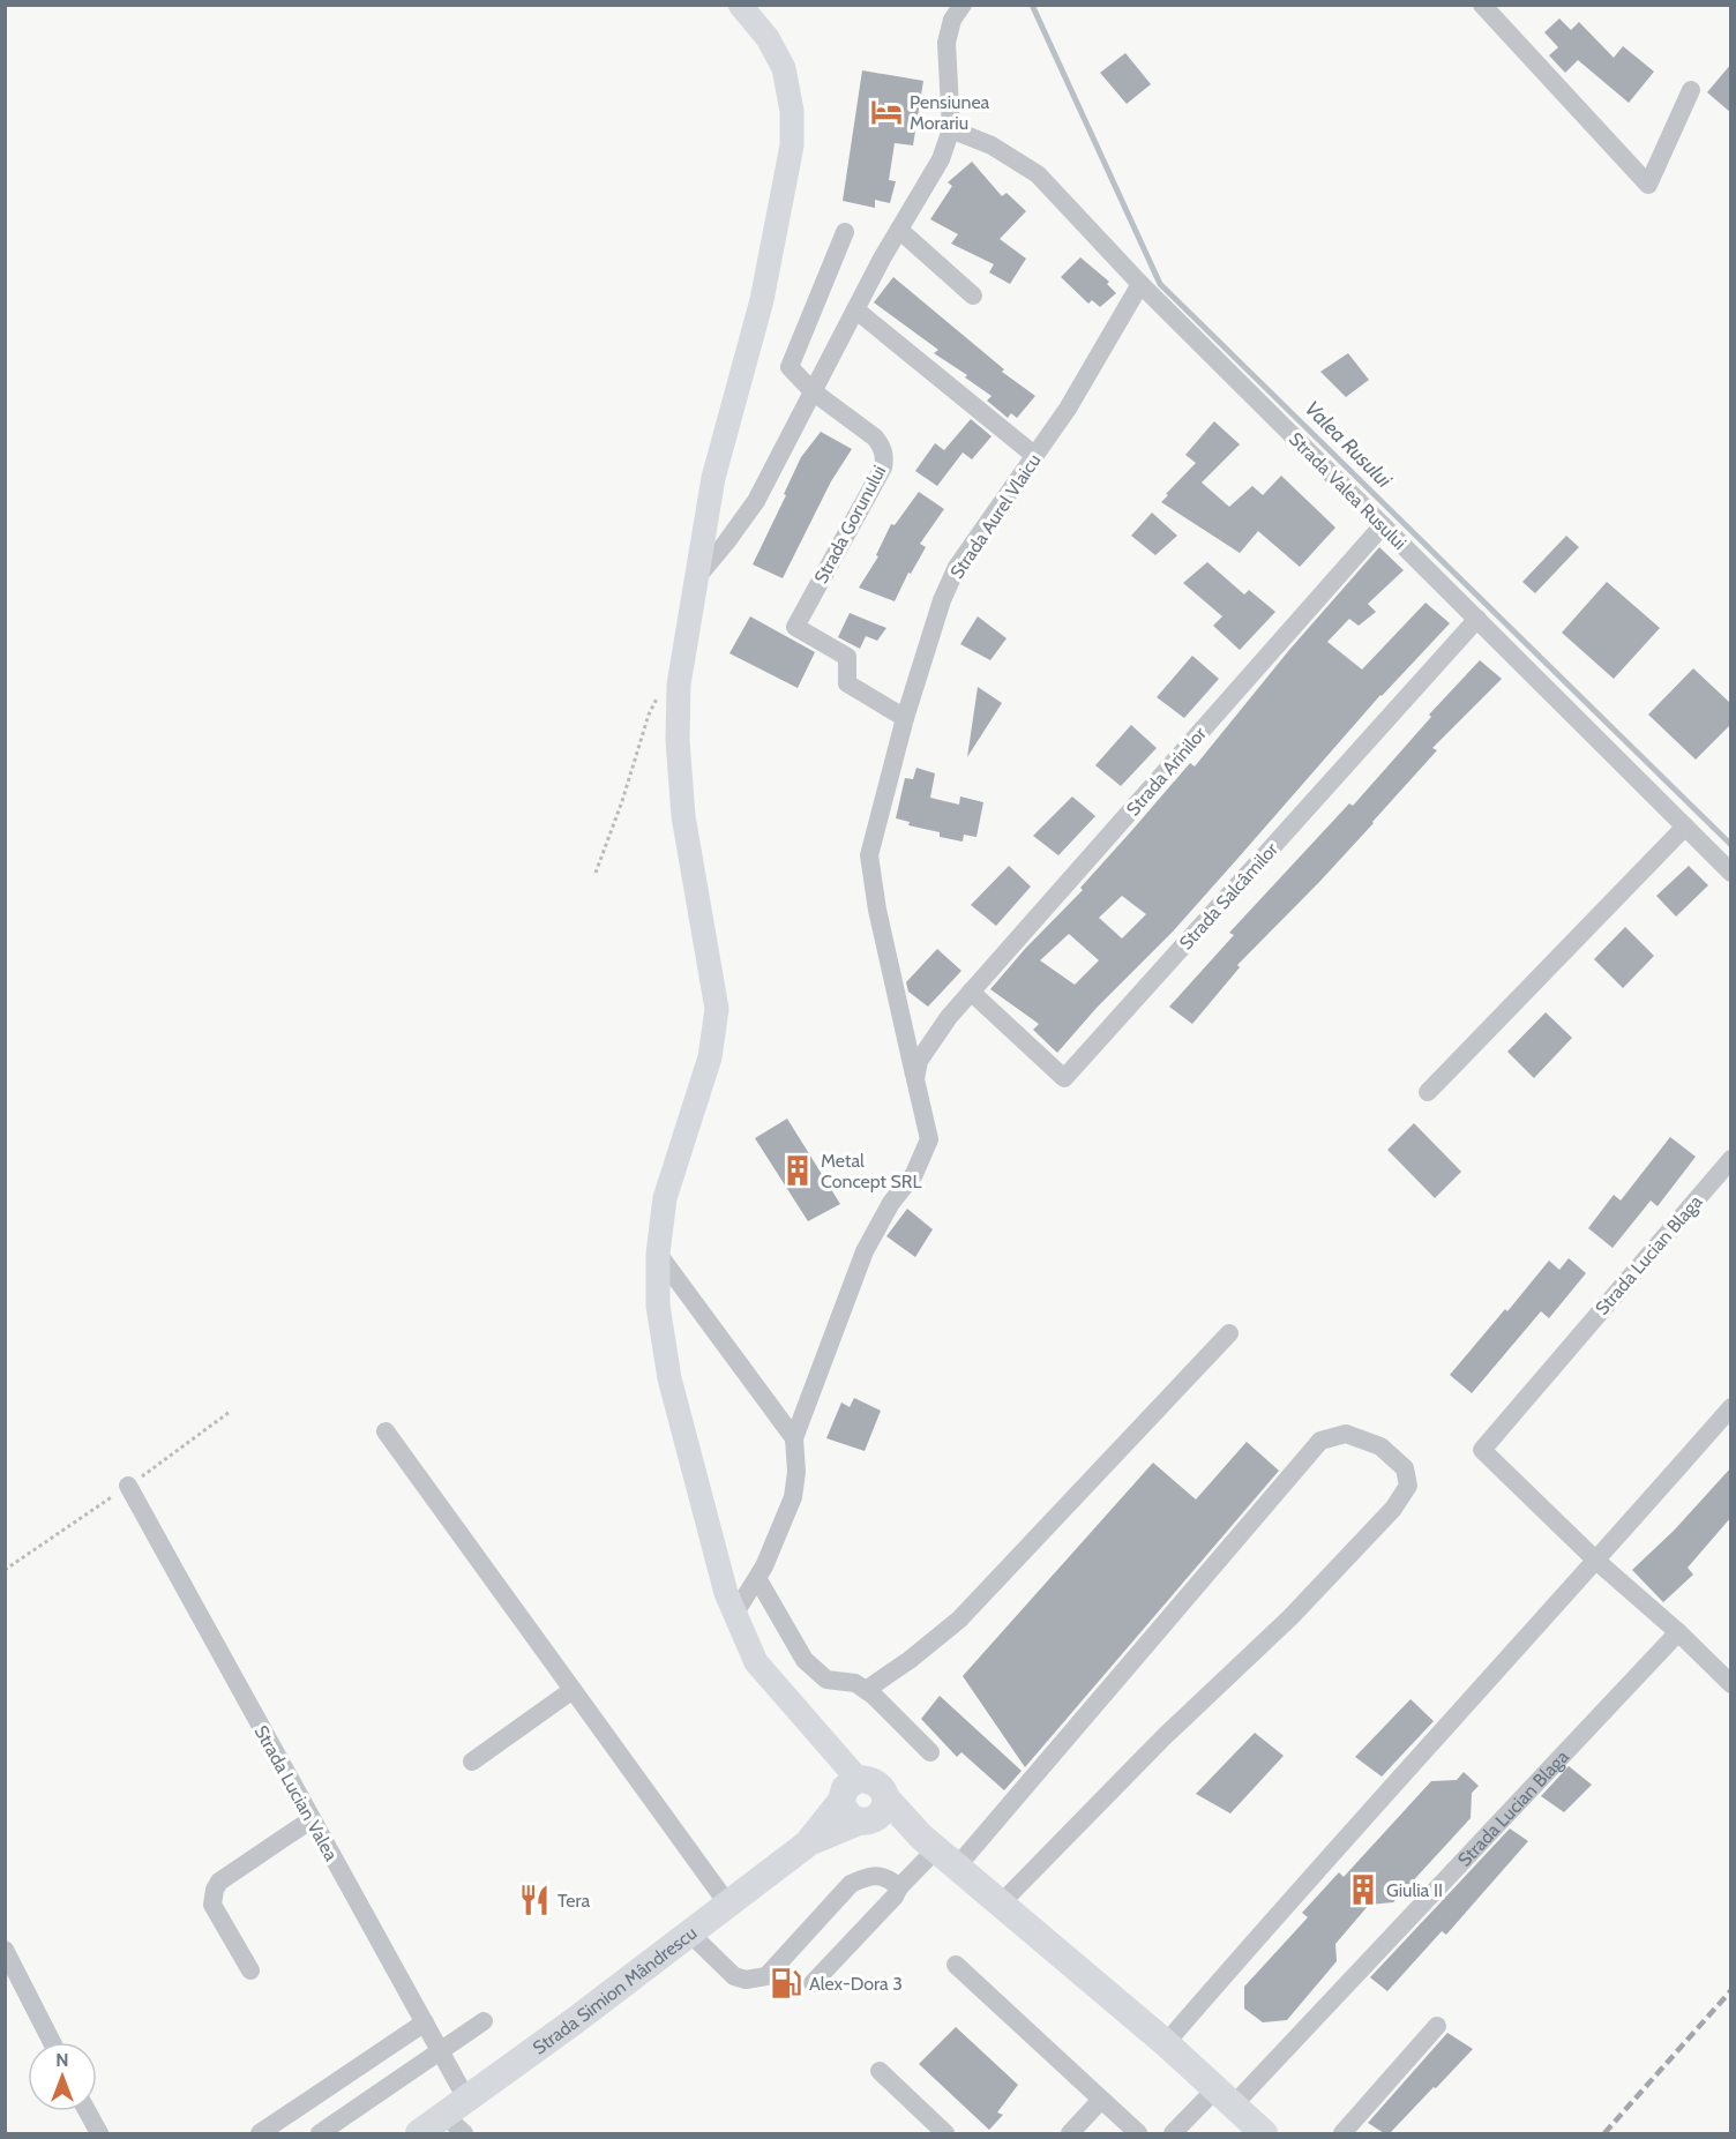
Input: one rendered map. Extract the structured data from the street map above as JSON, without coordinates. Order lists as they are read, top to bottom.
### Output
{
  "streets": {
    "highway": ["Strada Simion Mândrescu"],
    "street": [
      "Strada Valea Rusului",
      "Strada Aurel Vlaicu",
      "Strada Gorunului",
      "Strada Arinilor",
      "Strada Salcâmilor",
      "Strada Lucian Blaga",
      "Strada Lucian Valea"
    ]
  },
  "crossings": [
    ["Strada Valea Rusului", "Strada Aurel Vlaicu"],
    ["Strada Valea Rusului", "Strada Arinilor"],
    ["Strada Valea Rusului", "Strada Salcâmilor"],
    ["Strada Aurel Vlaicu", "Strada Gorunului"],
    ["Strada Aurel Vlaicu", "Strada Arinilor"],
    ["Strada Arinilor", "Strada Salcâmilor"],
    ["Strada Lucian Valea", "Strada Simion Mândrescu"]
  ],
  "water": ["Valea Rusului"],
  "places": {
    "hotel": ["Pensiunea Morariu"],
    "building": ["Metal Concept SRL", "Giulia II"],
    "restaurant": ["Tera"],
    "fuel station": ["Alex-Dora 3"]
  },
  "north": "top"
}
